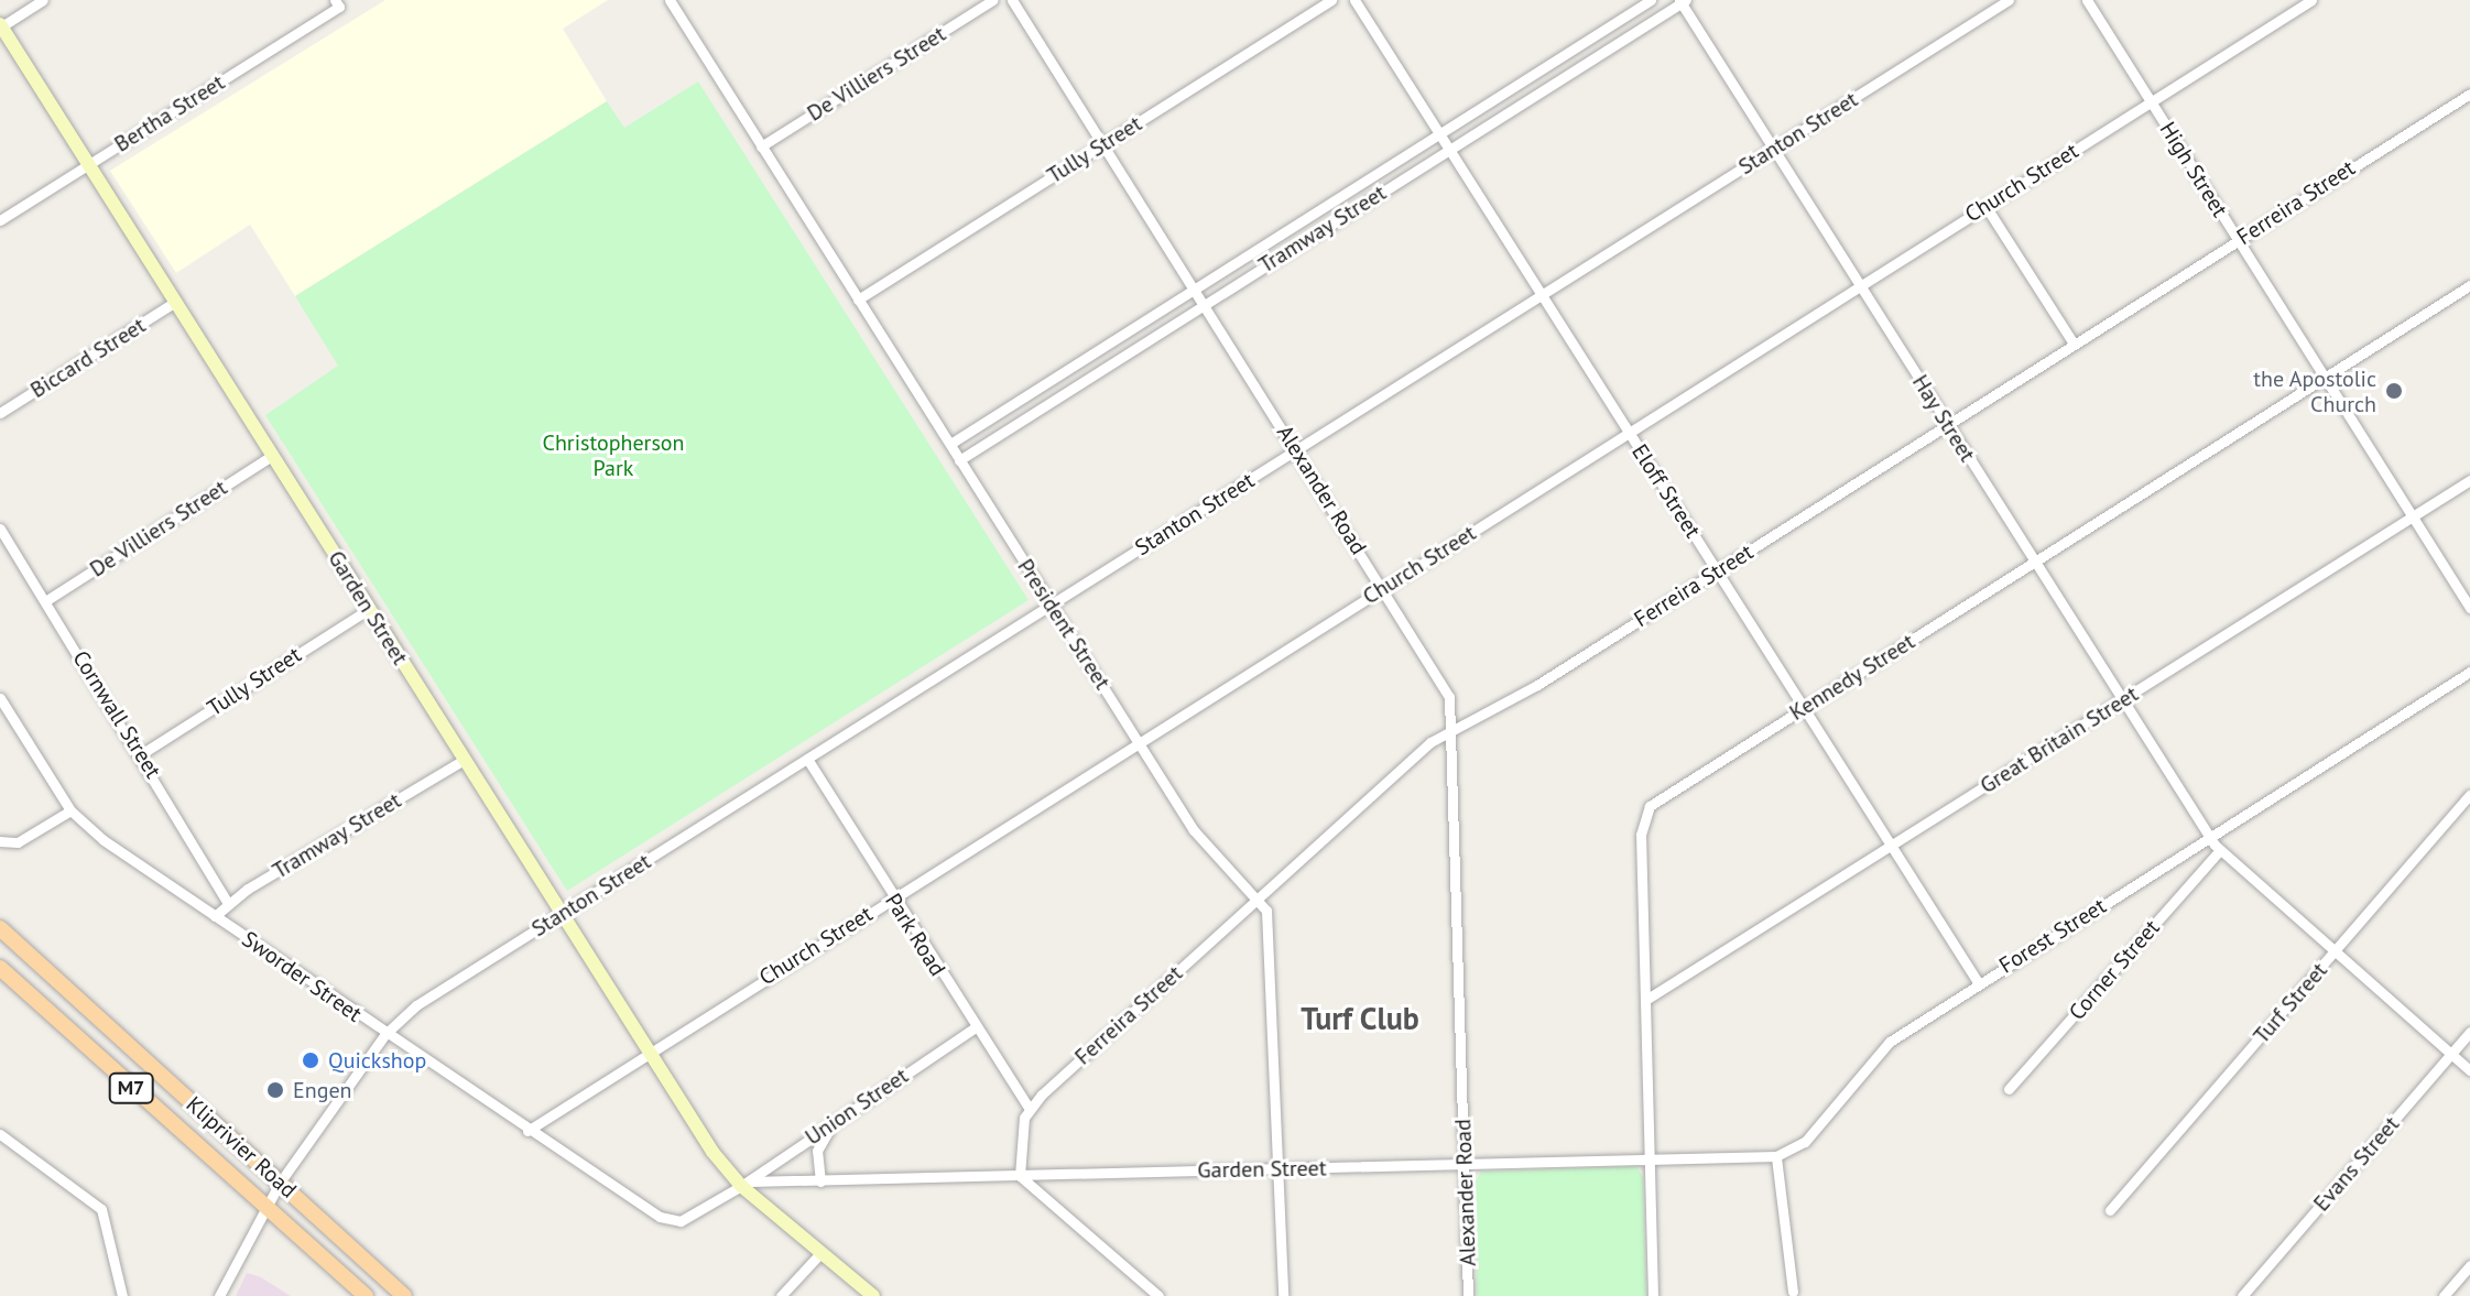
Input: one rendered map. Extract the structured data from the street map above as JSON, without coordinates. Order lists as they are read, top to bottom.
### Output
{
  "streets": {
    "main road": ["M7", "Kliprivier Road"],
    "street": [
      "De Villiers Street",
      "Bertha Street",
      "Stanton Street",
      "Tully Street",
      "High Street",
      "Church Street",
      "Ferreira Street",
      "Tramway Street",
      "Biccard Street",
      "Hay Street",
      "Alexander Road",
      "Eloff Street",
      "Garden Street",
      "President Street",
      "Kennedy Street",
      "Cornwall Street",
      "Great Britain Street",
      "Park Road",
      "Forest Street",
      "Corner Street",
      "Sworder Street",
      "Turf Street",
      "Union Street",
      "Evans Street"
    ]
  },
  "crossings": [
    ["De Villiers Street", "Garden Street"],
    ["De Villiers Street", "President Street"],
    ["De Villiers Street", "Cornwall Street"],
    ["Bertha Street", "Garden Street"],
    ["Stanton Street", "Hay Street"],
    ["Stanton Street", "Alexander Road"],
    ["Stanton Street", "Eloff Street"],
    ["Stanton Street", "Garden Street"],
    ["Stanton Street", "President Street"],
    ["Stanton Street", "Park Road"],
    ["Stanton Street", "Sworder Street"],
    ["Stanton Street", "Kliprivier Road"],
    ["Tully Street", "Alexander Road"],
    ["Tully Street", "Garden Street"],
    ["Tully Street", "President Street"],
    ["Tully Street", "Cornwall Street"],
    ["High Street", "Church Street"],
    ["High Street", "Ferreira Street"],
    ["High Street", "Kennedy Street"],
    ["High Street", "Great Britain Street"],
    ["Church Street", "Hay Street"],
    ["Church Street", "Alexander Road"],
    ["Church Street", "Eloff Street"],
    ["Church Street", "Garden Street"],
    ["Church Street", "President Street"],
    ["Church Street", "Park Road"],
    ["Church Street", "Sworder Street"],
    ["Ferreira Street", "Hay Street"],
    ["Ferreira Street", "Alexander Road"],
    ["Ferreira Street", "Eloff Street"],
    ["Ferreira Street", "President Street"],
    ["Ferreira Street", "Park Road"],
    ["Tramway Street", "Hay Street"],
    ["Tramway Street", "Alexander Road"],
    ["Tramway Street", "Eloff Street"],
    ["Tramway Street", "Garden Street"],
    ["Tramway Street", "President Street"],
    ["Tramway Street", "Cornwall Street"],
    ["Tramway Street", "Sworder Street"],
    ["Biccard Street", "Garden Street"],
    ["Hay Street", "Kennedy Street"],
    ["Hay Street", "Great Britain Street"],
    ["Hay Street", "Forest Street"],
    ["Hay Street", "Corner Street"],
    ["Hay Street", "Turf Street"],
    ["Hay Street", "Evans Street"],
    ["Alexander Road", "Garden Street"],
    ["Eloff Street", "Kennedy Street"],
    ["Eloff Street", "Great Britain Street"],
    ["Eloff Street", "Forest Street"],
    ["Garden Street", "President Street"],
    ["Garden Street", "Kennedy Street"],
    ["Garden Street", "Forest Street"],
    ["Garden Street", "Sworder Street"],
    ["Garden Street", "Union Street"],
    ["Kennedy Street", "Great Britain Street"],
    ["Park Road", "Union Street"],
    ["Sworder Street", "Union Street"]
  ],
  "districts": ["Turf Club"],
  "parks": ["Christopherson Park"],
  "places": ["the Apostolic Church", "Quickshop", "Engen"]
}
